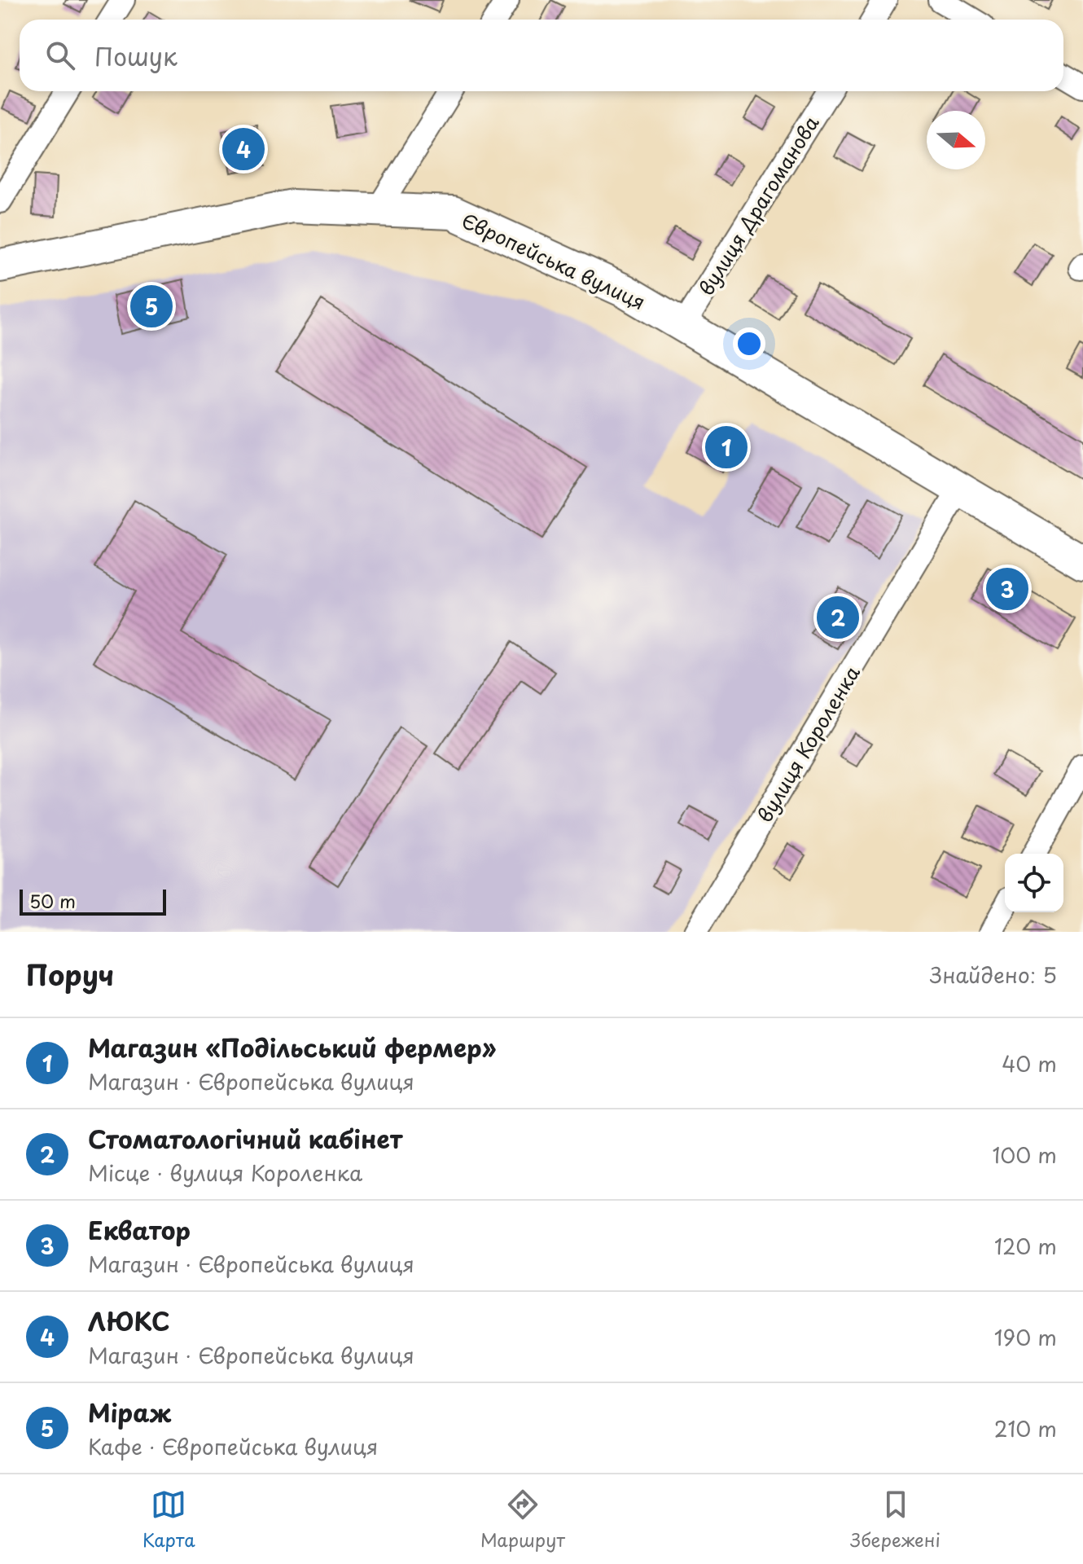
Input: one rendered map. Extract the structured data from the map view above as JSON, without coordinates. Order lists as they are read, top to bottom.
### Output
{
  "streets": {
    "main road": ["Європейська вулиця"],
    "street": ["вулиця Драгоманова", "вулиця Короленка"]
  },
  "crossings": [
    ["вулиця Драгоманова", "Європейська вулиця"],
    ["Європейська вулиця", "вулиця Короленка"]
  ],
  "scale_bar": "50 m",
  "north": "right",
  "page": {
    "search": "Пошук",
    "pins": [
      "4",
      "5",
      "1",
      "3",
      "2"
    ],
    "scale": "50 m",
    "heading": ["Поруч", "Знайдено: 5"],
    "list": [
      {
        "mark": "1",
        "name": "Магазин «Подільський фермер»",
        "note": "Магазин · Європейська вулиця",
        "value": "40 m"
      },
      {
        "mark": "2",
        "name": "Стоматологічний кабінет",
        "note": "Місце · вулиця Короленка",
        "value": "100 m"
      },
      {
        "mark": "3",
        "name": "Екватор",
        "note": "Магазин · Європейська вулиця",
        "value": "120 m"
      },
      {
        "mark": "4",
        "name": "ЛЮКС",
        "note": "Магазин · Європейська вулиця",
        "value": "190 m"
      },
      {
        "mark": "5",
        "name": "Міраж",
        "note": "Кафе · Європейська вулиця",
        "value": "210 m"
      }
    ],
    "nav": ["Карта", "Маршрут", "Збережені"]
  }
}
